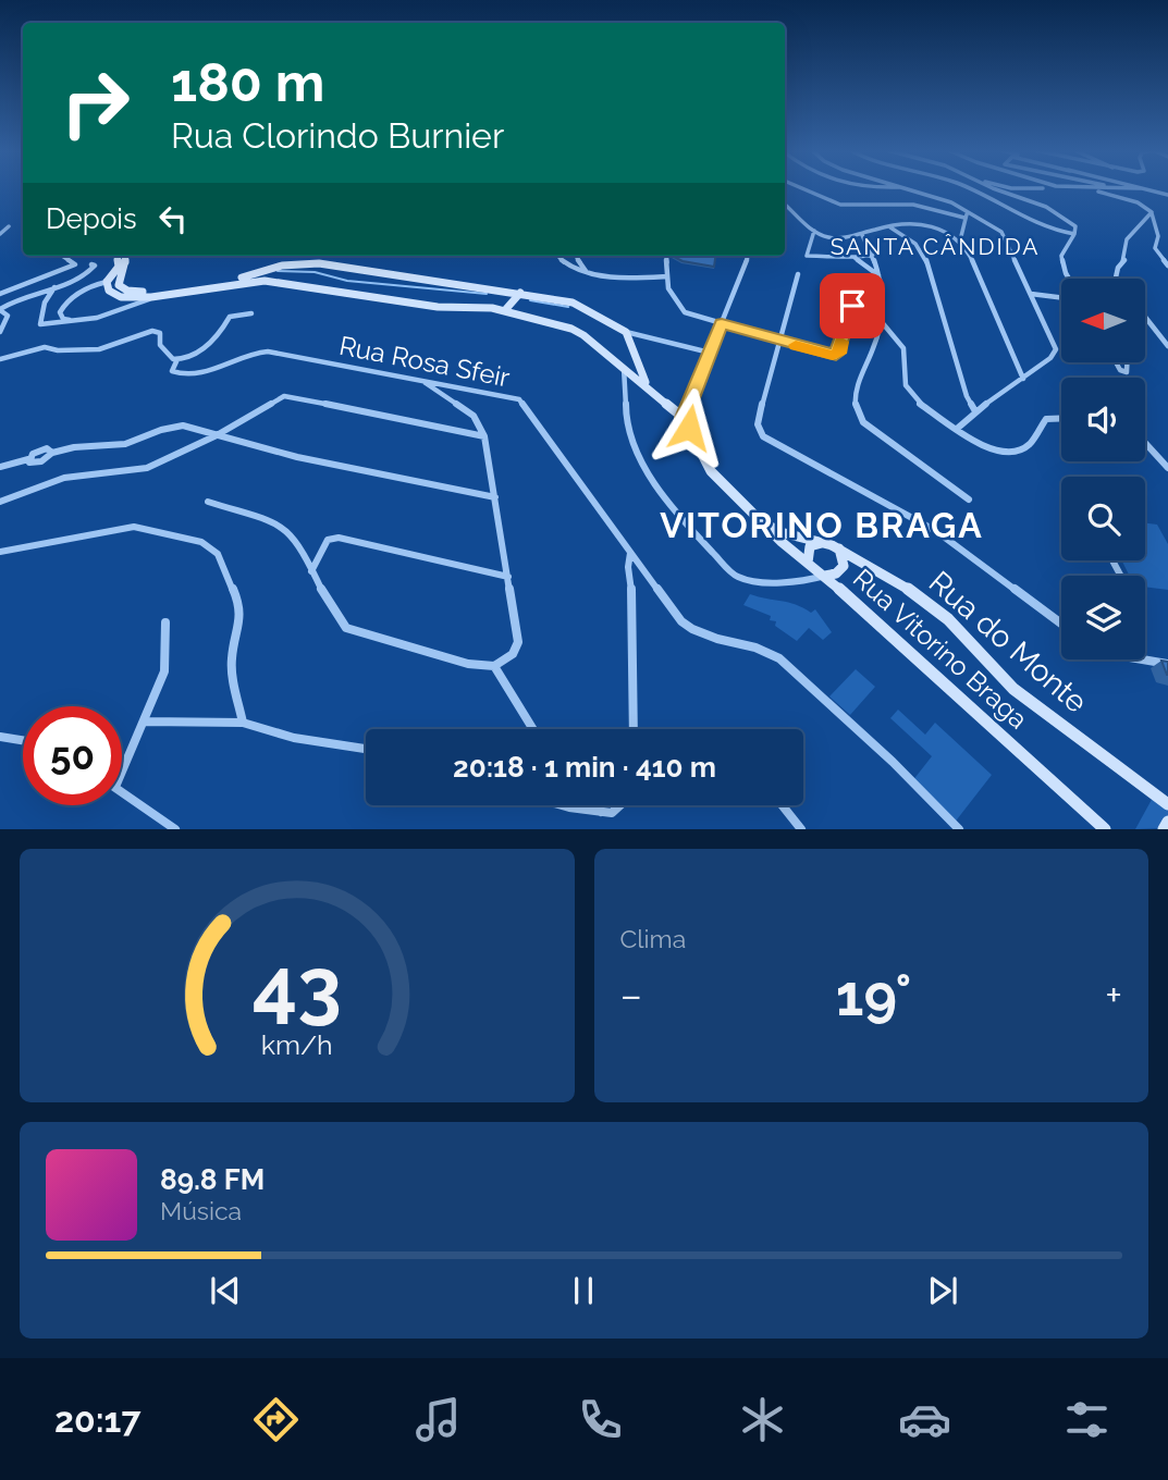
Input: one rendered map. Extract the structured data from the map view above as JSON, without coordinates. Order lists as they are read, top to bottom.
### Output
{
  "streets": {
    "main road": ["Rua do Monte", "Rua Vitorino Braga"],
    "street": ["Rua Rosa Sfeir"]
  },
  "crossings": [
    ["Rua do Monte", "Rua Vitorino Braga"]
  ],
  "districts": ["SANTA CÂNDIDA", "VITORINO BRAGA"],
  "north": "left",
  "page": {
    "turn": ["180 m", "Rua Clorindo Burnier"],
    "then": "Depois",
    "limit": "50",
    "trip": "20:18 · 1 min · 410 m",
    "tile": "Clima",
    "heat": ["−", "19°", "+"],
    "song": ["89.8 FM", "Música"],
    "tabs": "20:17",
    "gauge": ["43", "km/h"]
  }
}
